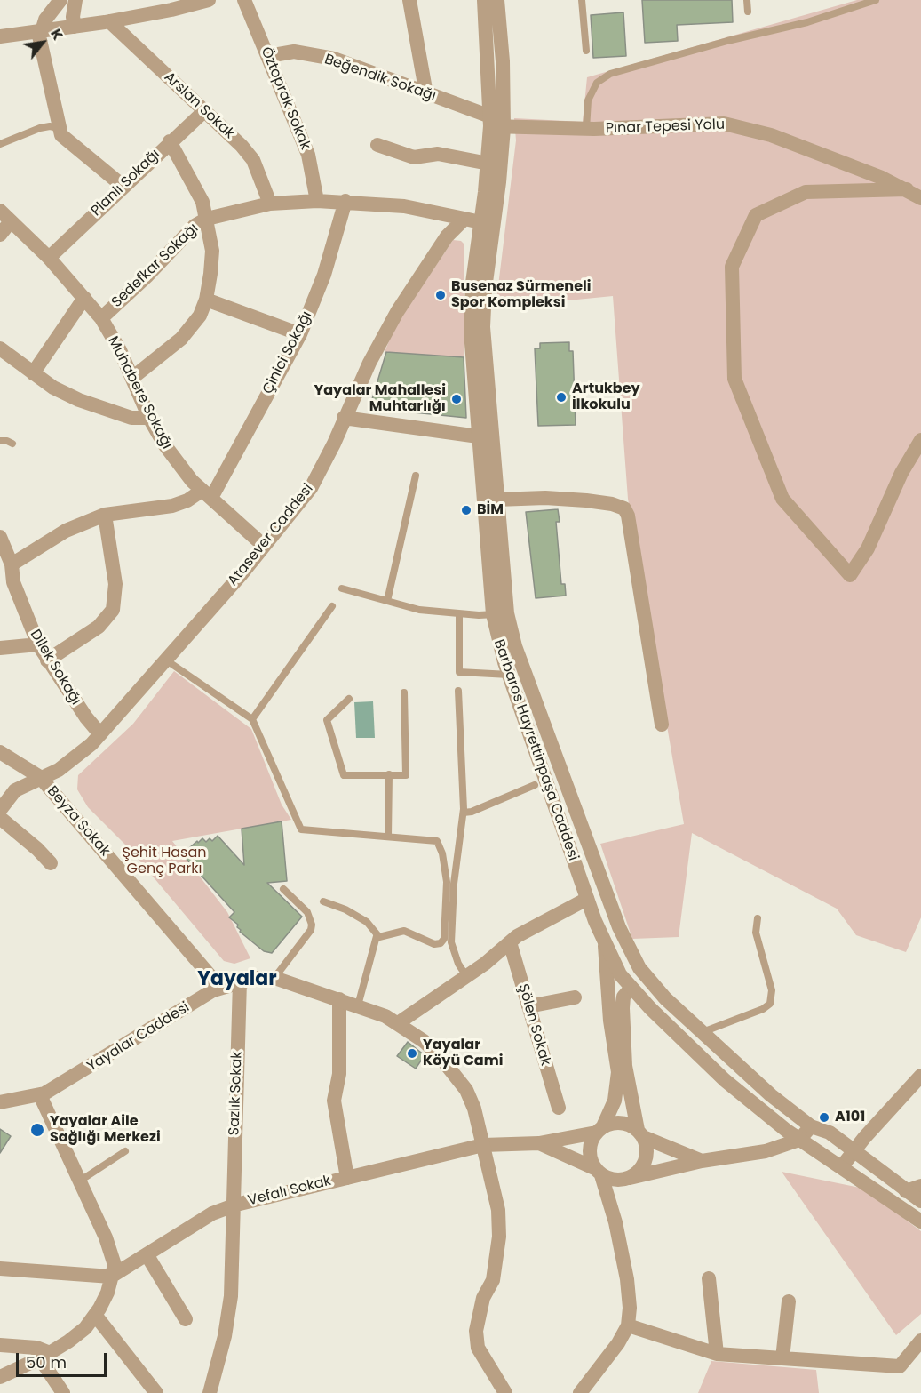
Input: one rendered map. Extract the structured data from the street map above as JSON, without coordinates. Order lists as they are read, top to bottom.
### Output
{
  "streets": {
    "street": [
      "Beğendik Sokağı",
      "Öztoprak Sokak",
      "Arslan Sokak",
      "Pınar Tepesi Yolu",
      "Planlı Sokağı",
      "Sedefkar Sokağı",
      "Çinici Sokağı",
      "Muhabere Sokağı",
      "Atasever Caddesi",
      "Dilek Sokağı",
      "Barbaros Hayrettinpaşa Caddesi",
      "Beyza Sokak",
      "Şölen Sokak",
      "Yayalar Caddesi",
      "Sazlık Sokak",
      "Vefalı Sokak"
    ]
  },
  "crossings": [
    ["Beğendik Sokağı", "Öztoprak Sokak"],
    ["Beğendik Sokağı", "Pınar Tepesi Yolu"],
    ["Beğendik Sokağı", "Barbaros Hayrettinpaşa Caddesi"],
    ["Öztoprak Sokak", "Sedefkar Sokağı"],
    ["Arslan Sokak", "Planlı Sokağı"],
    ["Arslan Sokak", "Sedefkar Sokağı"],
    ["Pınar Tepesi Yolu", "Barbaros Hayrettinpaşa Caddesi"],
    ["Planlı Sokağı", "Muhabere Sokağı"],
    ["Sedefkar Sokağı", "Çinici Sokağı"],
    ["Sedefkar Sokağı", "Muhabere Sokağı"],
    ["Sedefkar Sokağı", "Atasever Caddesi"],
    ["Çinici Sokağı", "Muhabere Sokağı"],
    ["Muhabere Sokağı", "Atasever Caddesi"],
    ["Atasever Caddesi", "Dilek Sokağı"],
    ["Atasever Caddesi", "Beyza Sokak"],
    ["Beyza Sokak", "Yayalar Caddesi"],
    ["Yayalar Caddesi", "Sazlık Sokak"],
    ["Yayalar Caddesi", "Vefalı Sokak"],
    ["Sazlık Sokak", "Vefalı Sokak"]
  ],
  "districts": ["Yayalar"],
  "parks": ["Şehit Hasan Genç Parkı"],
  "places": [
    "Busenaz Sürmeneli Spor Kompleksi",
    "Artukbey İlkokulu",
    "Yayalar Mahallesi Muhtarlığı",
    "BİM",
    "Yayalar Köyü Cami",
    "A101",
    "Yayalar Aile Sağlığı Merkezi"
  ],
  "scale_bar": "50 m",
  "north": "top right"
}
